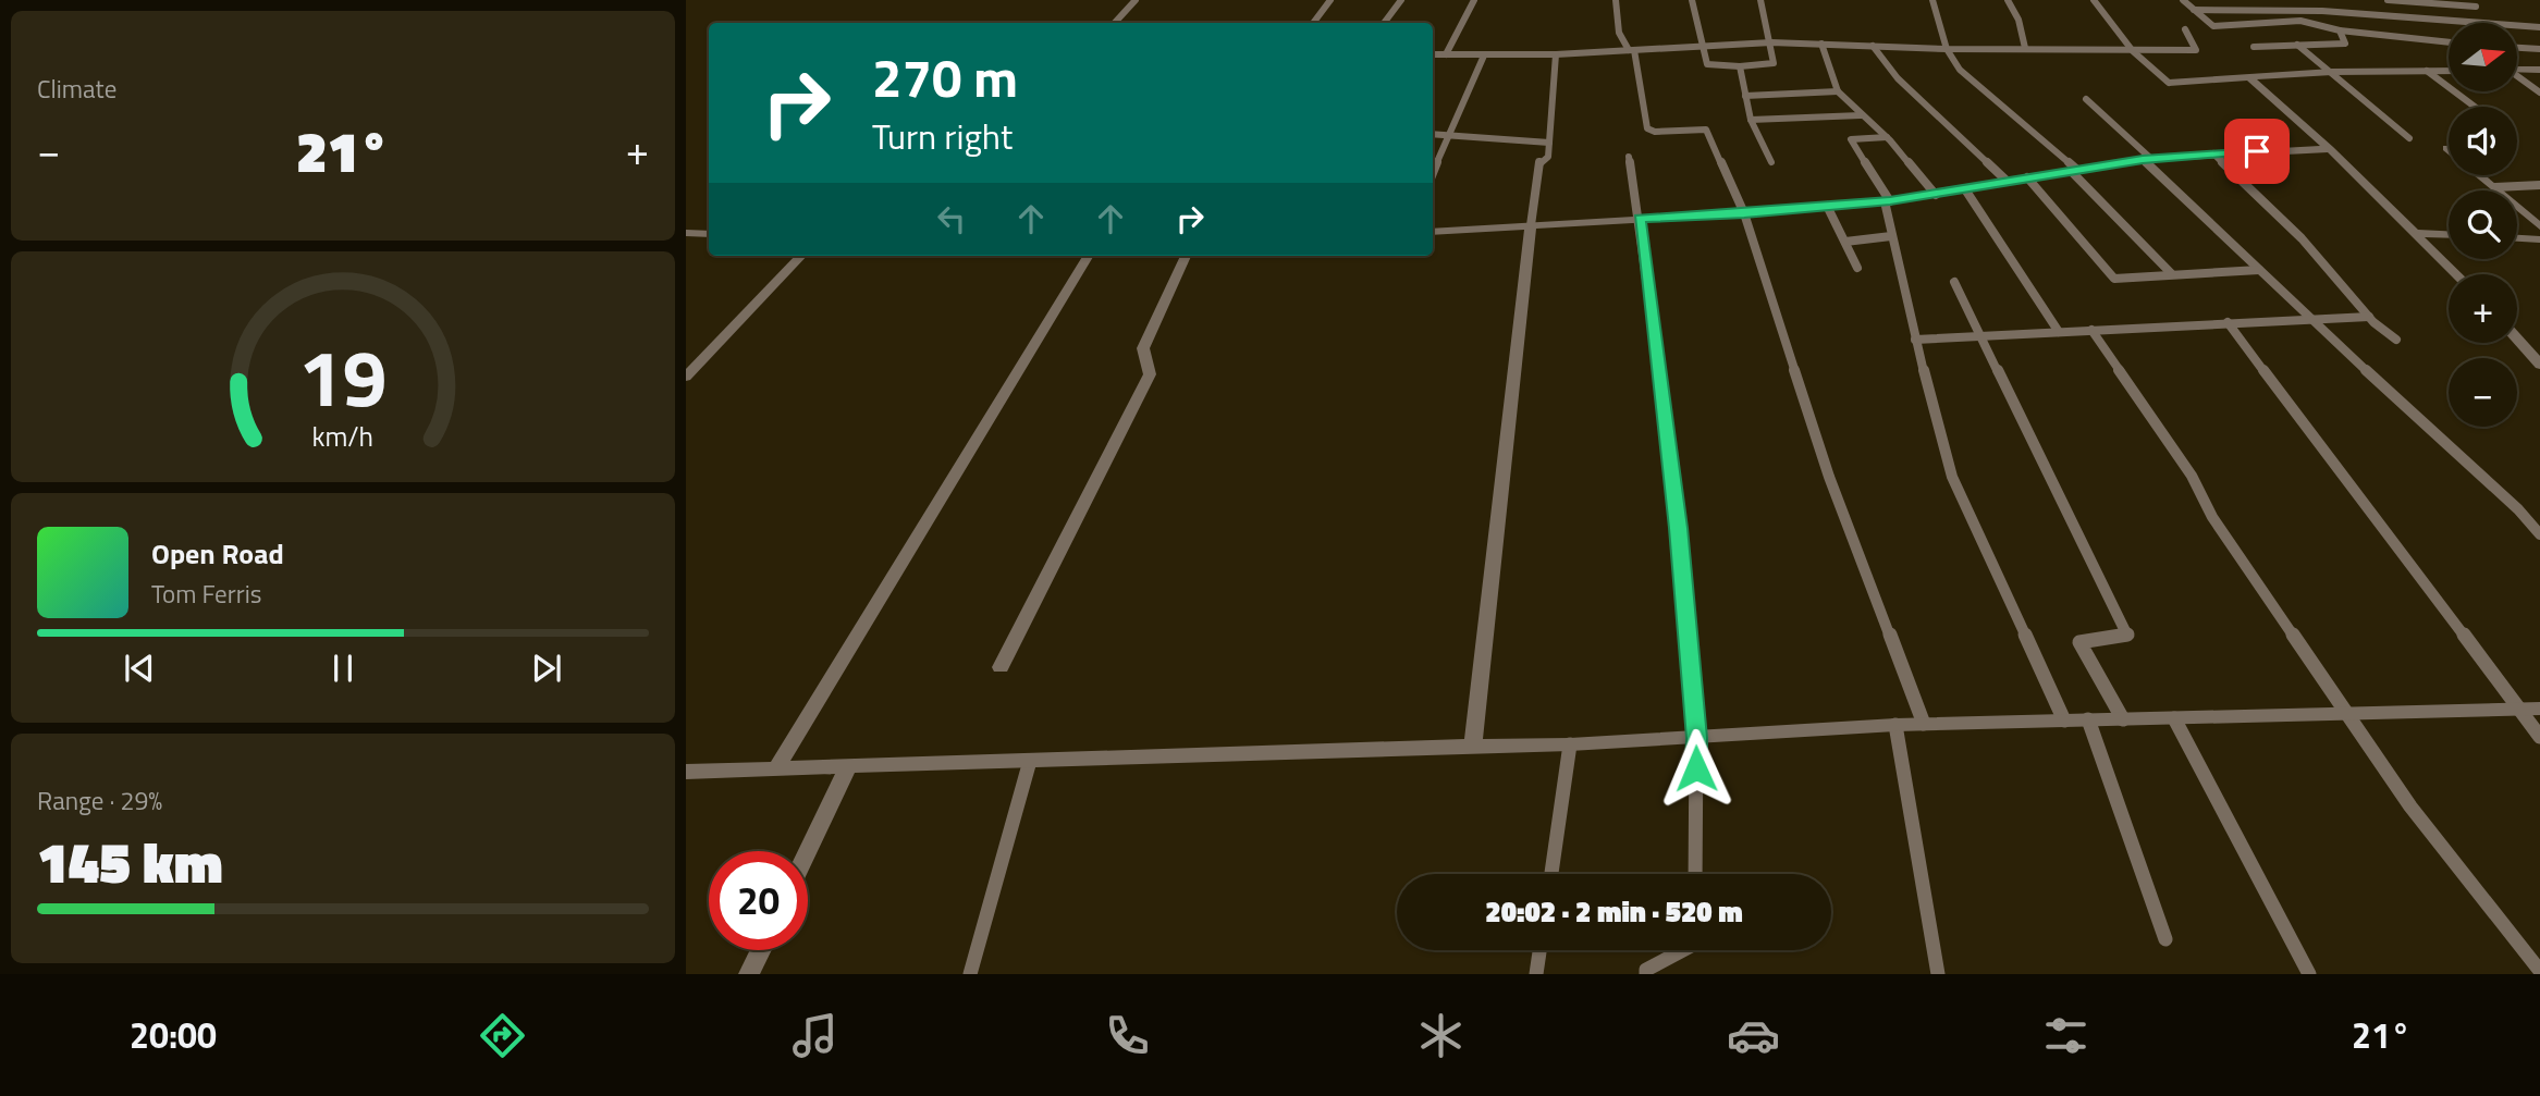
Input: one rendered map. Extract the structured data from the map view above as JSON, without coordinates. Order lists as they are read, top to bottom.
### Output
{
  "north": "right",
  "page": {
    "tile": [
      "Climate",
      ["Range · 29%", "145 km"]
    ],
    "map_buttons": ["+", "−"],
    "turn": ["270 m", "Turn right"],
    "heat": ["−", "21°", "+"],
    "song": ["Open Road", "Tom Ferris"],
    "limit": "20",
    "trip": "20:02 · 2 min · 520 m",
    "tabs": ["20:00", "21°"],
    "gauge": ["19", "km/h"]
  }
}
